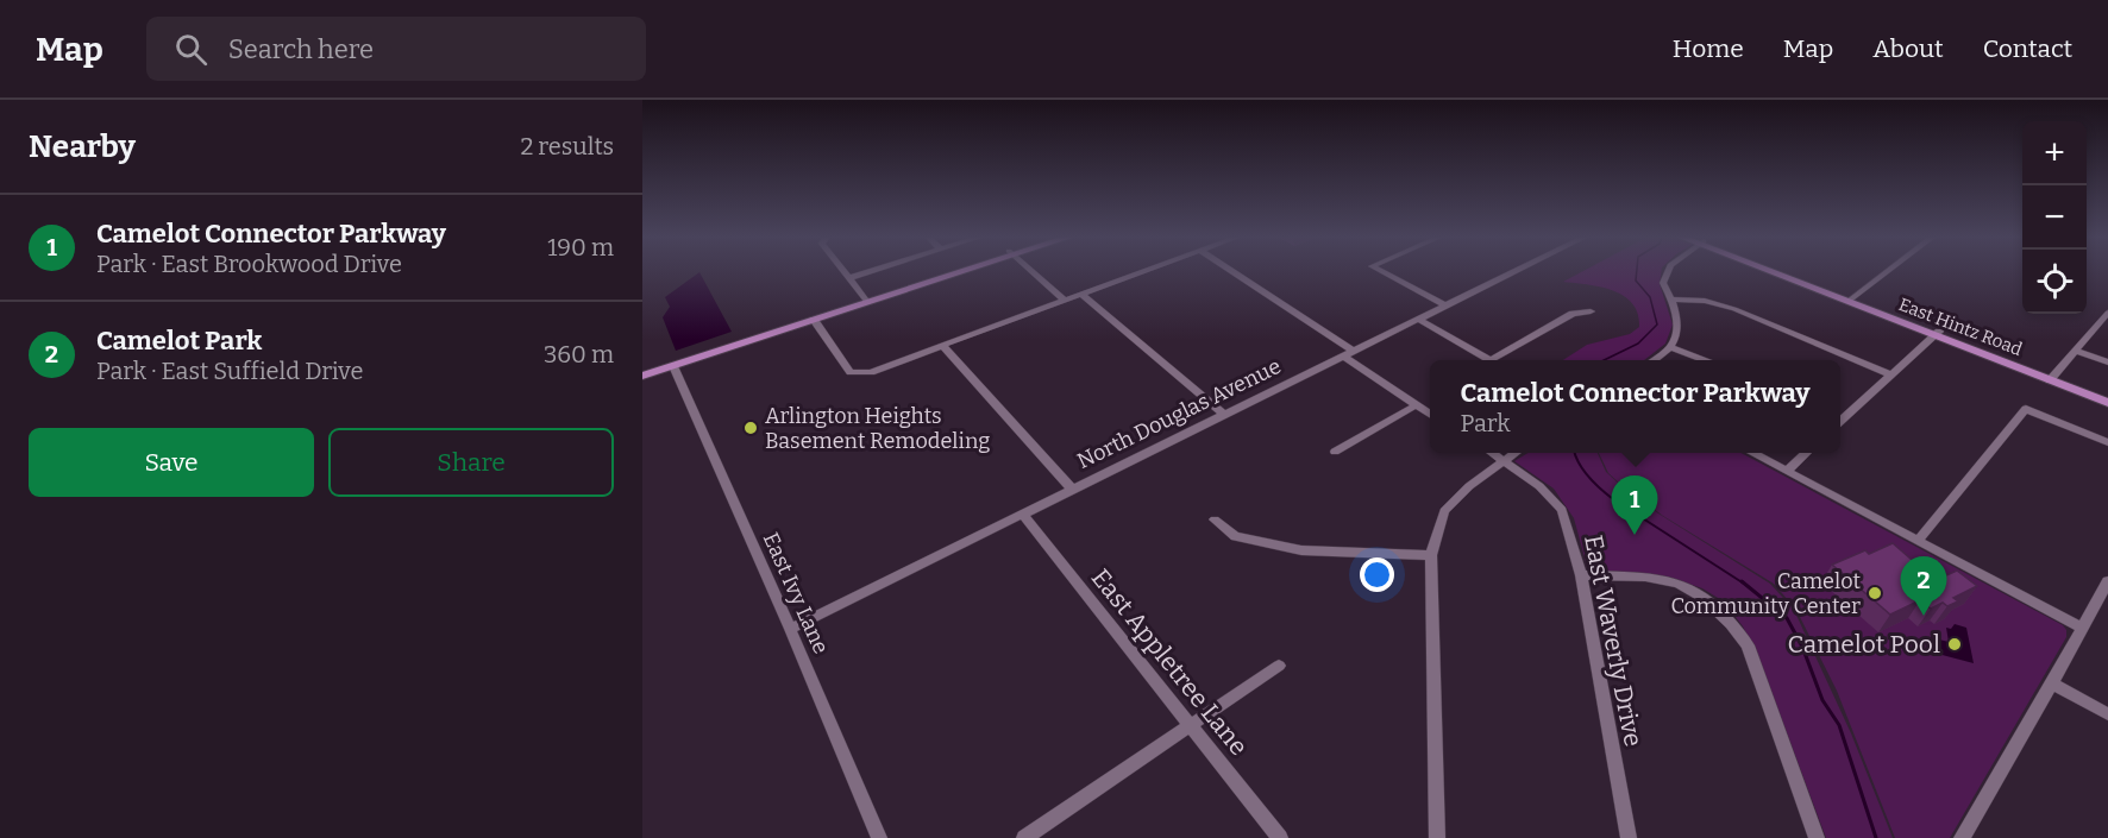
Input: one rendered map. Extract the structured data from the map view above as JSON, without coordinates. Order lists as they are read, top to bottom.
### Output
{
  "streets": {
    "main road": ["East Hintz Road"],
    "street": [
      "North Douglas Avenue",
      "East Ivy Lane",
      "East Waverly Drive",
      "East Appletree Lane"
    ]
  },
  "crossings": [
    ["North Douglas Avenue", "East Ivy Lane"],
    ["North Douglas Avenue", "East Appletree Lane"]
  ],
  "places": ["Arlington Heights Basement Remodeling", "Camelot Community Center", "Camelot Pool"],
  "page": {
    "header": "Map",
    "search": "Search here",
    "nav": [
      "Home",
      "Map",
      "About",
      "Contact"
    ],
    "heading": ["Nearby", "2 results"],
    "map_buttons": ["+", "−"],
    "list": [
      {
        "mark": "1",
        "name": "Camelot Connector Parkway",
        "note": "Park · East Brookwood Drive",
        "value": "190 m"
      },
      {
        "mark": "2",
        "name": "Camelot Park",
        "note": "Park · East Suffield Drive",
        "value": "360 m"
      }
    ],
    "popup": ["Camelot Connector Parkway", "Park"],
    "buttons": ["Save", "Share"],
    "pins": ["1", "2"]
  }
}
